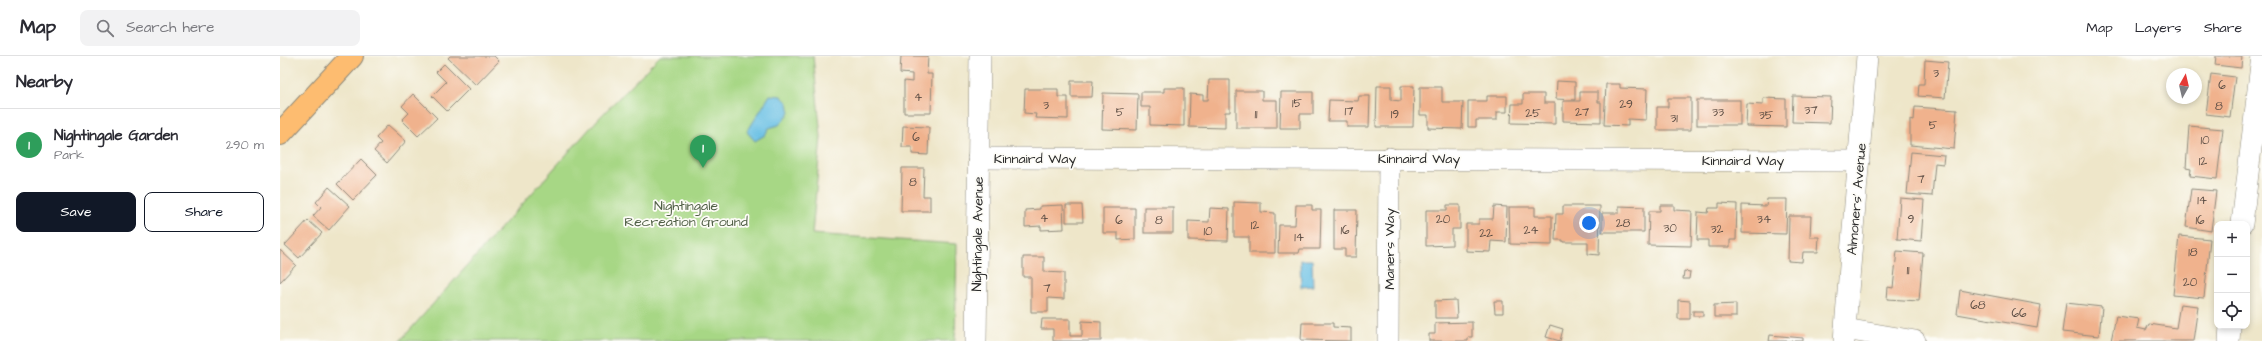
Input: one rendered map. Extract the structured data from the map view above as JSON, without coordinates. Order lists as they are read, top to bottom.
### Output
{
  "streets": {
    "street": [
      "Kinnaird Way",
      "Almoners' Avenue",
      "Nightingale Avenue",
      "Maners Way"
    ]
  },
  "crossings": [
    ["Kinnaird Way", "Almoners' Avenue"],
    ["Kinnaird Way", "Nightingale Avenue"],
    ["Kinnaird Way", "Maners Way"]
  ],
  "parks": ["Nightingale Recreation Ground"],
  "house_numbers": [
    "3",
    "6",
    "4",
    "15",
    "29",
    "3",
    "8",
    "37",
    "17",
    "5",
    "27",
    "33",
    "25",
    "11",
    "19",
    "35",
    "31",
    "5",
    "6",
    "10",
    "12",
    "7",
    "8",
    "14",
    "4",
    "20",
    "34",
    "9",
    "6",
    "8",
    "16",
    "28",
    "12",
    "30",
    "32",
    "16",
    "24",
    "10",
    "22",
    "14",
    "18",
    "11",
    "20",
    "7",
    "68",
    "66"
  ],
  "north": "top",
  "page": {
    "header": "Map",
    "search": "Search here",
    "nav": ["Map", "Layers", "Share"],
    "heading": "Nearby",
    "list": [
      {
        "mark": "1",
        "name": "Nightingale Garden",
        "note": "Park",
        "value": "290 m"
      }
    ],
    "pins": "1",
    "buttons": ["Save", "Share"],
    "map_buttons": ["+", "−"]
  }
}
